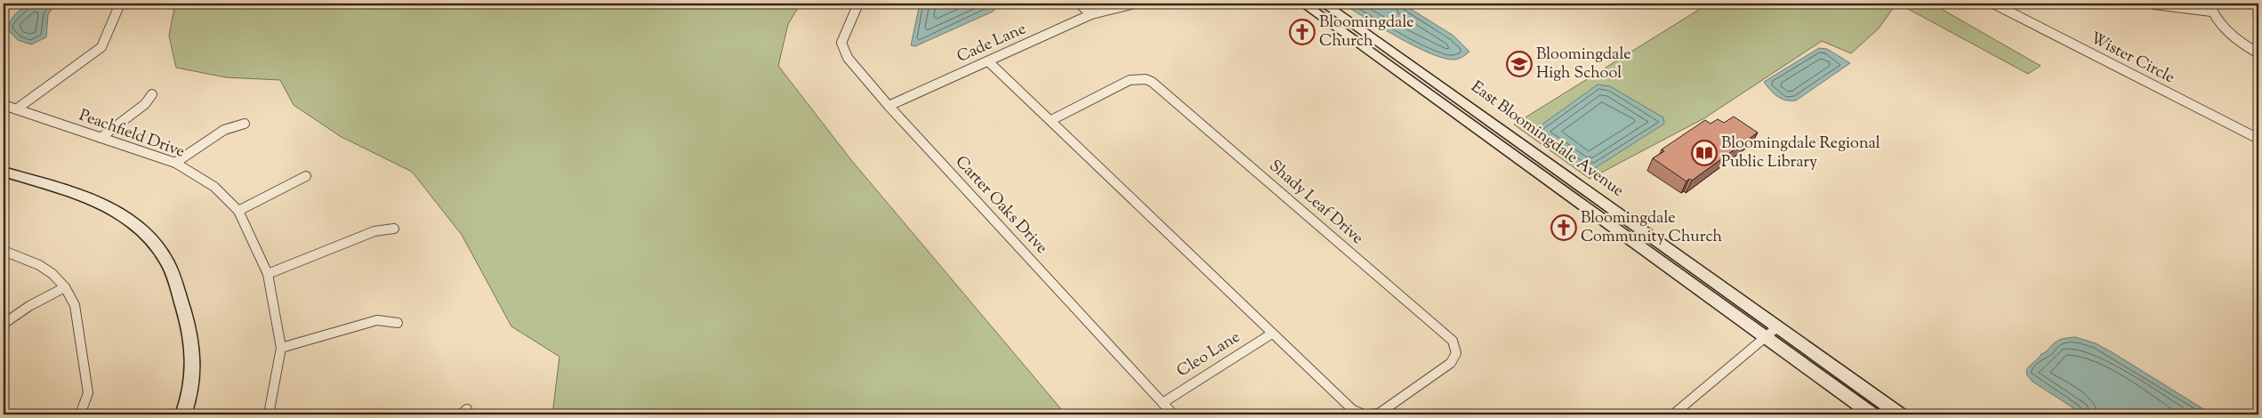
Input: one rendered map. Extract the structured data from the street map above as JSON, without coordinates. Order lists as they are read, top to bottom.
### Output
{
  "streets": {
    "main road": ["East Bloomingdale Avenue"],
    "street": [
      "Cade Lane",
      "Wister Circle",
      "Peachfield Drive",
      "Shady Leaf Drive",
      "Carter Oaks Drive",
      "Cleo Lane"
    ]
  },
  "crossings": [
    ["Cade Lane", "Carter Oaks Drive"],
    ["Carter Oaks Drive", "Cleo Lane"]
  ],
  "places": {
    "church": ["Bloomingdale Church", "Bloomingdale Community Church"],
    "school or university": ["Bloomingdale High School"],
    "library": ["Bloomingdale Regional Public Library"]
  }
}
